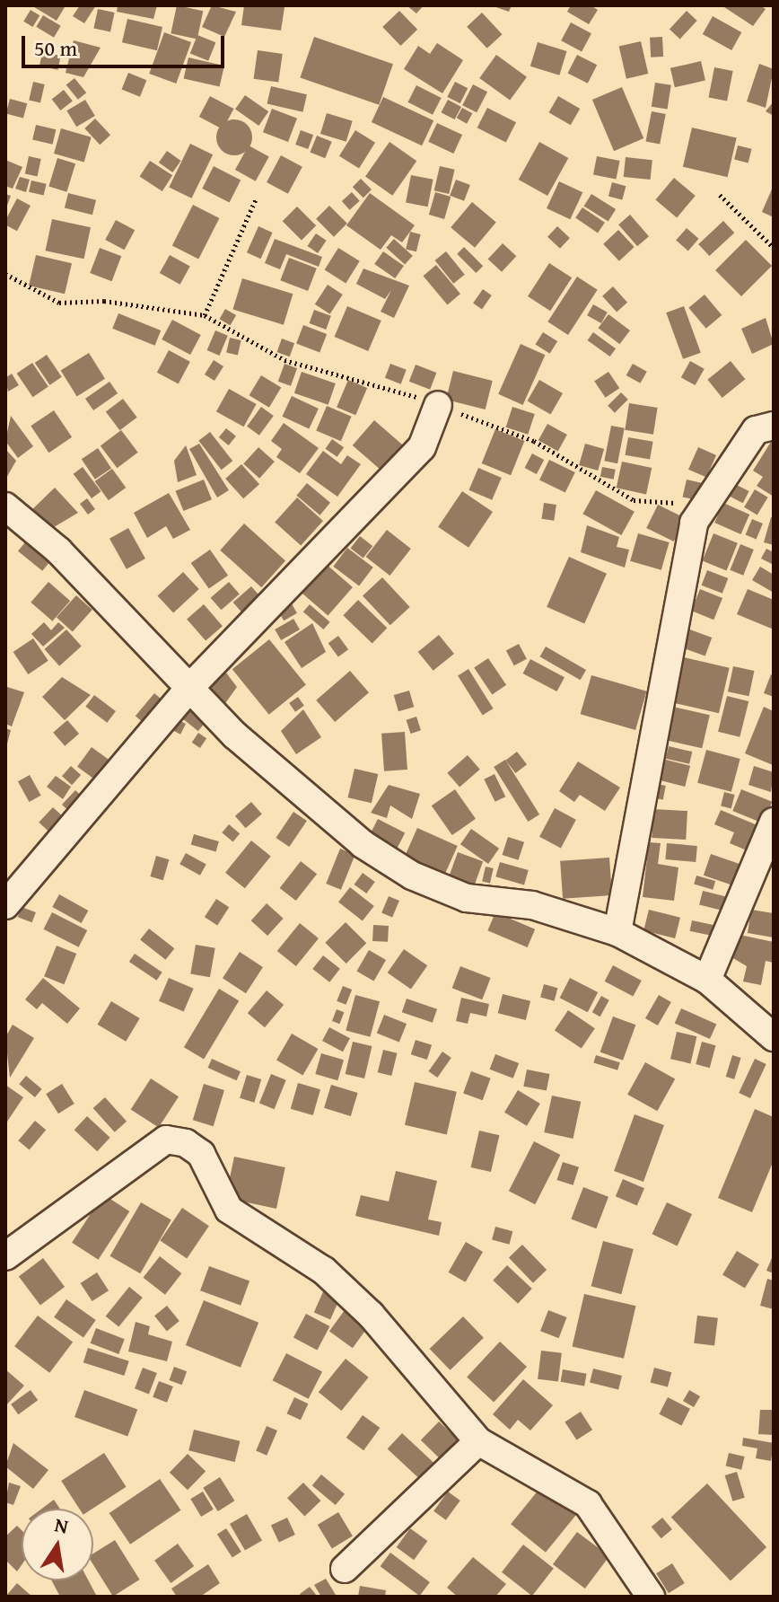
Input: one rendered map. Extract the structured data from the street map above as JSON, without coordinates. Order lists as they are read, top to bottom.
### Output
{
  "scale_bar": "50 m",
  "north": "top"
}
